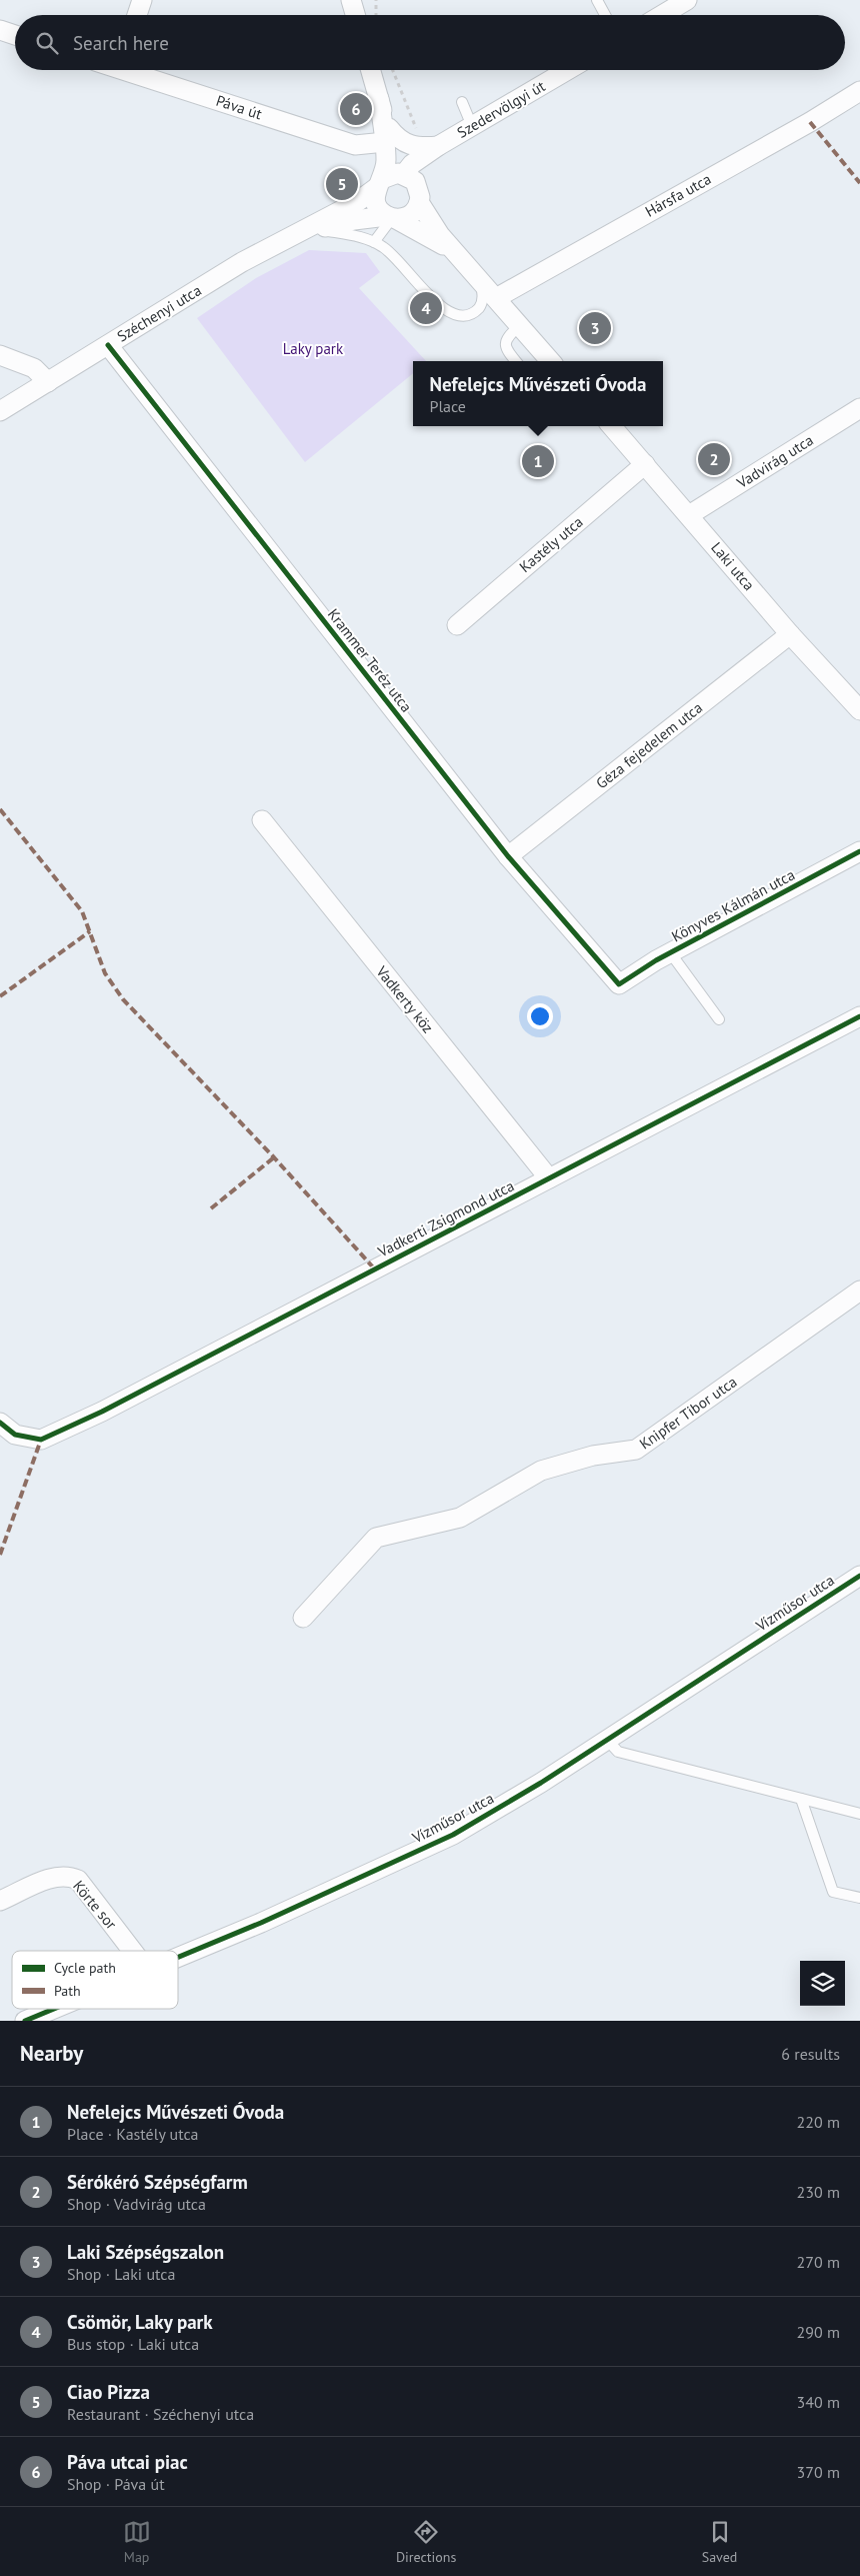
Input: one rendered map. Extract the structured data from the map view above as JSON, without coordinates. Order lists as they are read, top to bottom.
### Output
{
  "streets": {
    "street": [
      "Páva út",
      "Szedervölgyi út",
      "Hársfa utca",
      "Széchenyi utca",
      "Vadvirág utca",
      "Kastély utca",
      "Laki utca",
      "Krammer Teréz utca",
      "Géza fejedelem utca",
      "Könyves Kálmán utca",
      "Vadkerty köz",
      "Vadkerti Zsigmond utca",
      "Knipfer Tibor utca",
      "Vízműsor utca",
      "Körte sor"
    ]
  },
  "crossings": [
    ["Páva út", "Szedervölgyi út"],
    ["Szedervölgyi út", "Széchenyi utca"],
    ["Széchenyi utca", "Krammer Teréz utca"],
    ["Vadvirág utca", "Laki utca"],
    ["Kastély utca", "Laki utca"],
    ["Laki utca", "Géza fejedelem utca"],
    ["Krammer Teréz utca", "Géza fejedelem utca"],
    ["Krammer Teréz utca", "Könyves Kálmán utca"],
    ["Vadkerty köz", "Vadkerti Zsigmond utca"]
  ],
  "parks": ["Laky park"],
  "legend": ["Cycle path", "Path"],
  "page": {
    "search": "Search here",
    "pins": [
      "6",
      "5",
      "4",
      "3",
      "2",
      "1"
    ],
    "popup": ["Nefelejcs Művészeti Óvoda", "Place"],
    "heading": ["Nearby", "6 results"],
    "list": [
      {
        "mark": "1",
        "name": "Nefelejcs Művészeti Óvoda",
        "note": "Place · Kastély utca",
        "value": "220 m"
      },
      {
        "mark": "2",
        "name": "Sérókéró Szépségfarm",
        "note": "Shop · Vadvirág utca",
        "value": "230 m"
      },
      {
        "mark": "3",
        "name": "Laki Szépségszalon",
        "note": "Shop · Laki utca",
        "value": "270 m"
      },
      {
        "mark": "4",
        "name": "Csömör, Laky park",
        "note": "Bus stop · Laki utca",
        "value": "290 m"
      },
      {
        "mark": "5",
        "name": "Ciao Pizza",
        "note": "Restaurant · Széchenyi utca",
        "value": "340 m"
      },
      {
        "mark": "6",
        "name": "Páva utcai piac",
        "note": "Shop · Páva út",
        "value": "370 m"
      }
    ],
    "nav": ["Map", "Directions", "Saved"]
  }
}
